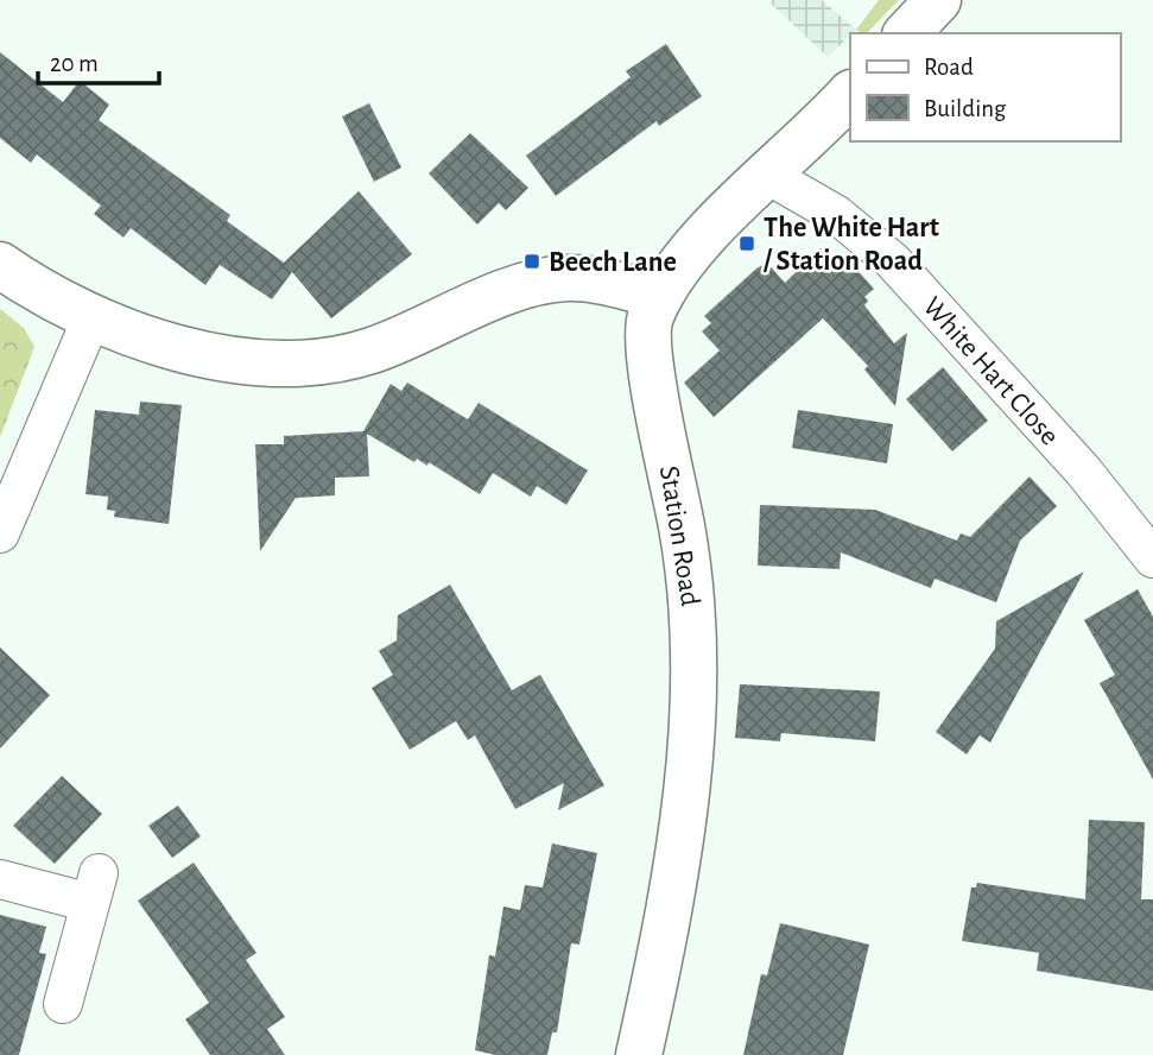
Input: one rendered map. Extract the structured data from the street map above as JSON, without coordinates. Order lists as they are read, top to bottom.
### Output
{
  "streets": {
    "street": ["White Hart Close", "Station Road"]
  },
  "crossings": [
    ["White Hart Close", "Station Road"]
  ],
  "places": {
    "transit": ["The White Hart / Station Road", "Beech Lane"]
  },
  "legend": ["Road", "Building"],
  "scale_bar": "20 m"
}
